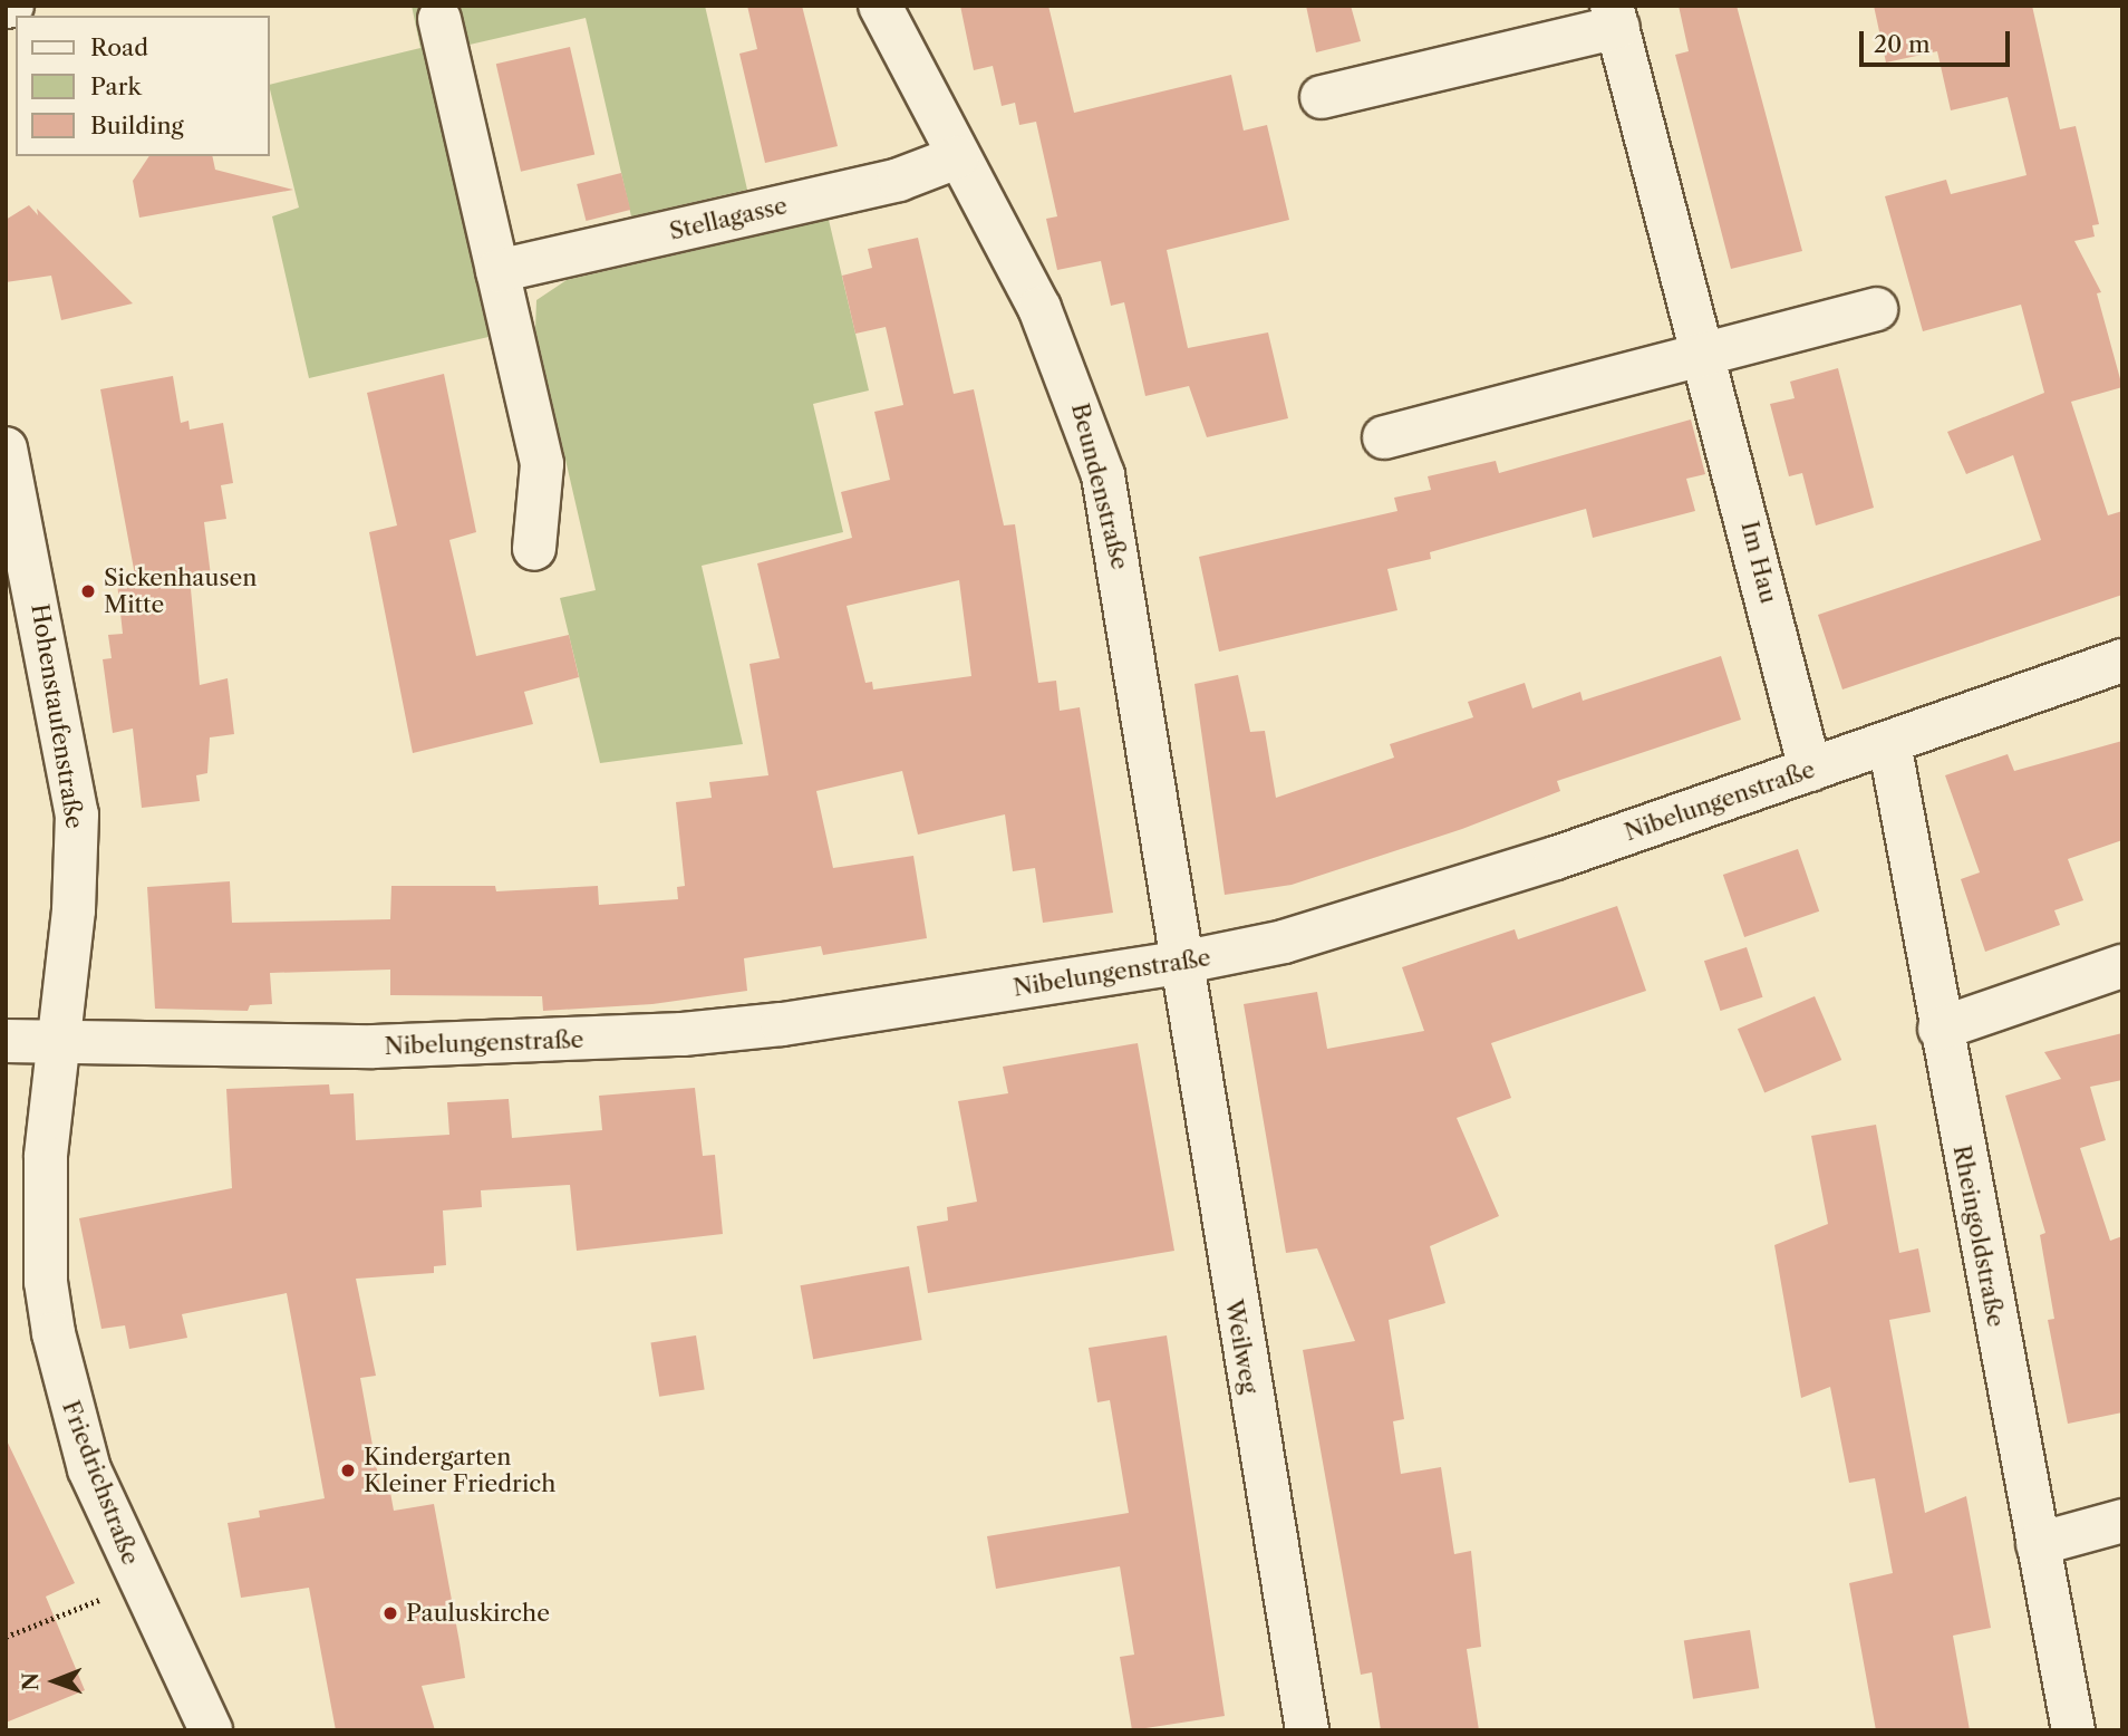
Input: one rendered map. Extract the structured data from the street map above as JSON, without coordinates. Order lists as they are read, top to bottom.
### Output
{
  "streets": {
    "street": [
      "Stellagasse",
      "Beundenstraße",
      "Im Hau",
      "Hohenstaufenstraße",
      "Nibelungenstraße",
      "Rheingoldstraße",
      "Weilweg",
      "Friedrichstraße"
    ]
  },
  "crossings": [
    ["Stellagasse", "Beundenstraße"],
    ["Beundenstraße", "Nibelungenstraße"],
    ["Beundenstraße", "Weilweg"],
    ["Im Hau", "Nibelungenstraße"],
    ["Hohenstaufenstraße", "Nibelungenstraße"],
    ["Hohenstaufenstraße", "Friedrichstraße"],
    ["Nibelungenstraße", "Rheingoldstraße"],
    ["Nibelungenstraße", "Weilweg"],
    ["Nibelungenstraße", "Friedrichstraße"]
  ],
  "places": ["Sickenhausen Mitte", "Kindergarten Kleiner Friedrich", "Pauluskirche"],
  "legend": ["Road", "Park", "Building"],
  "scale_bar": "20 m",
  "north": "left"
}
